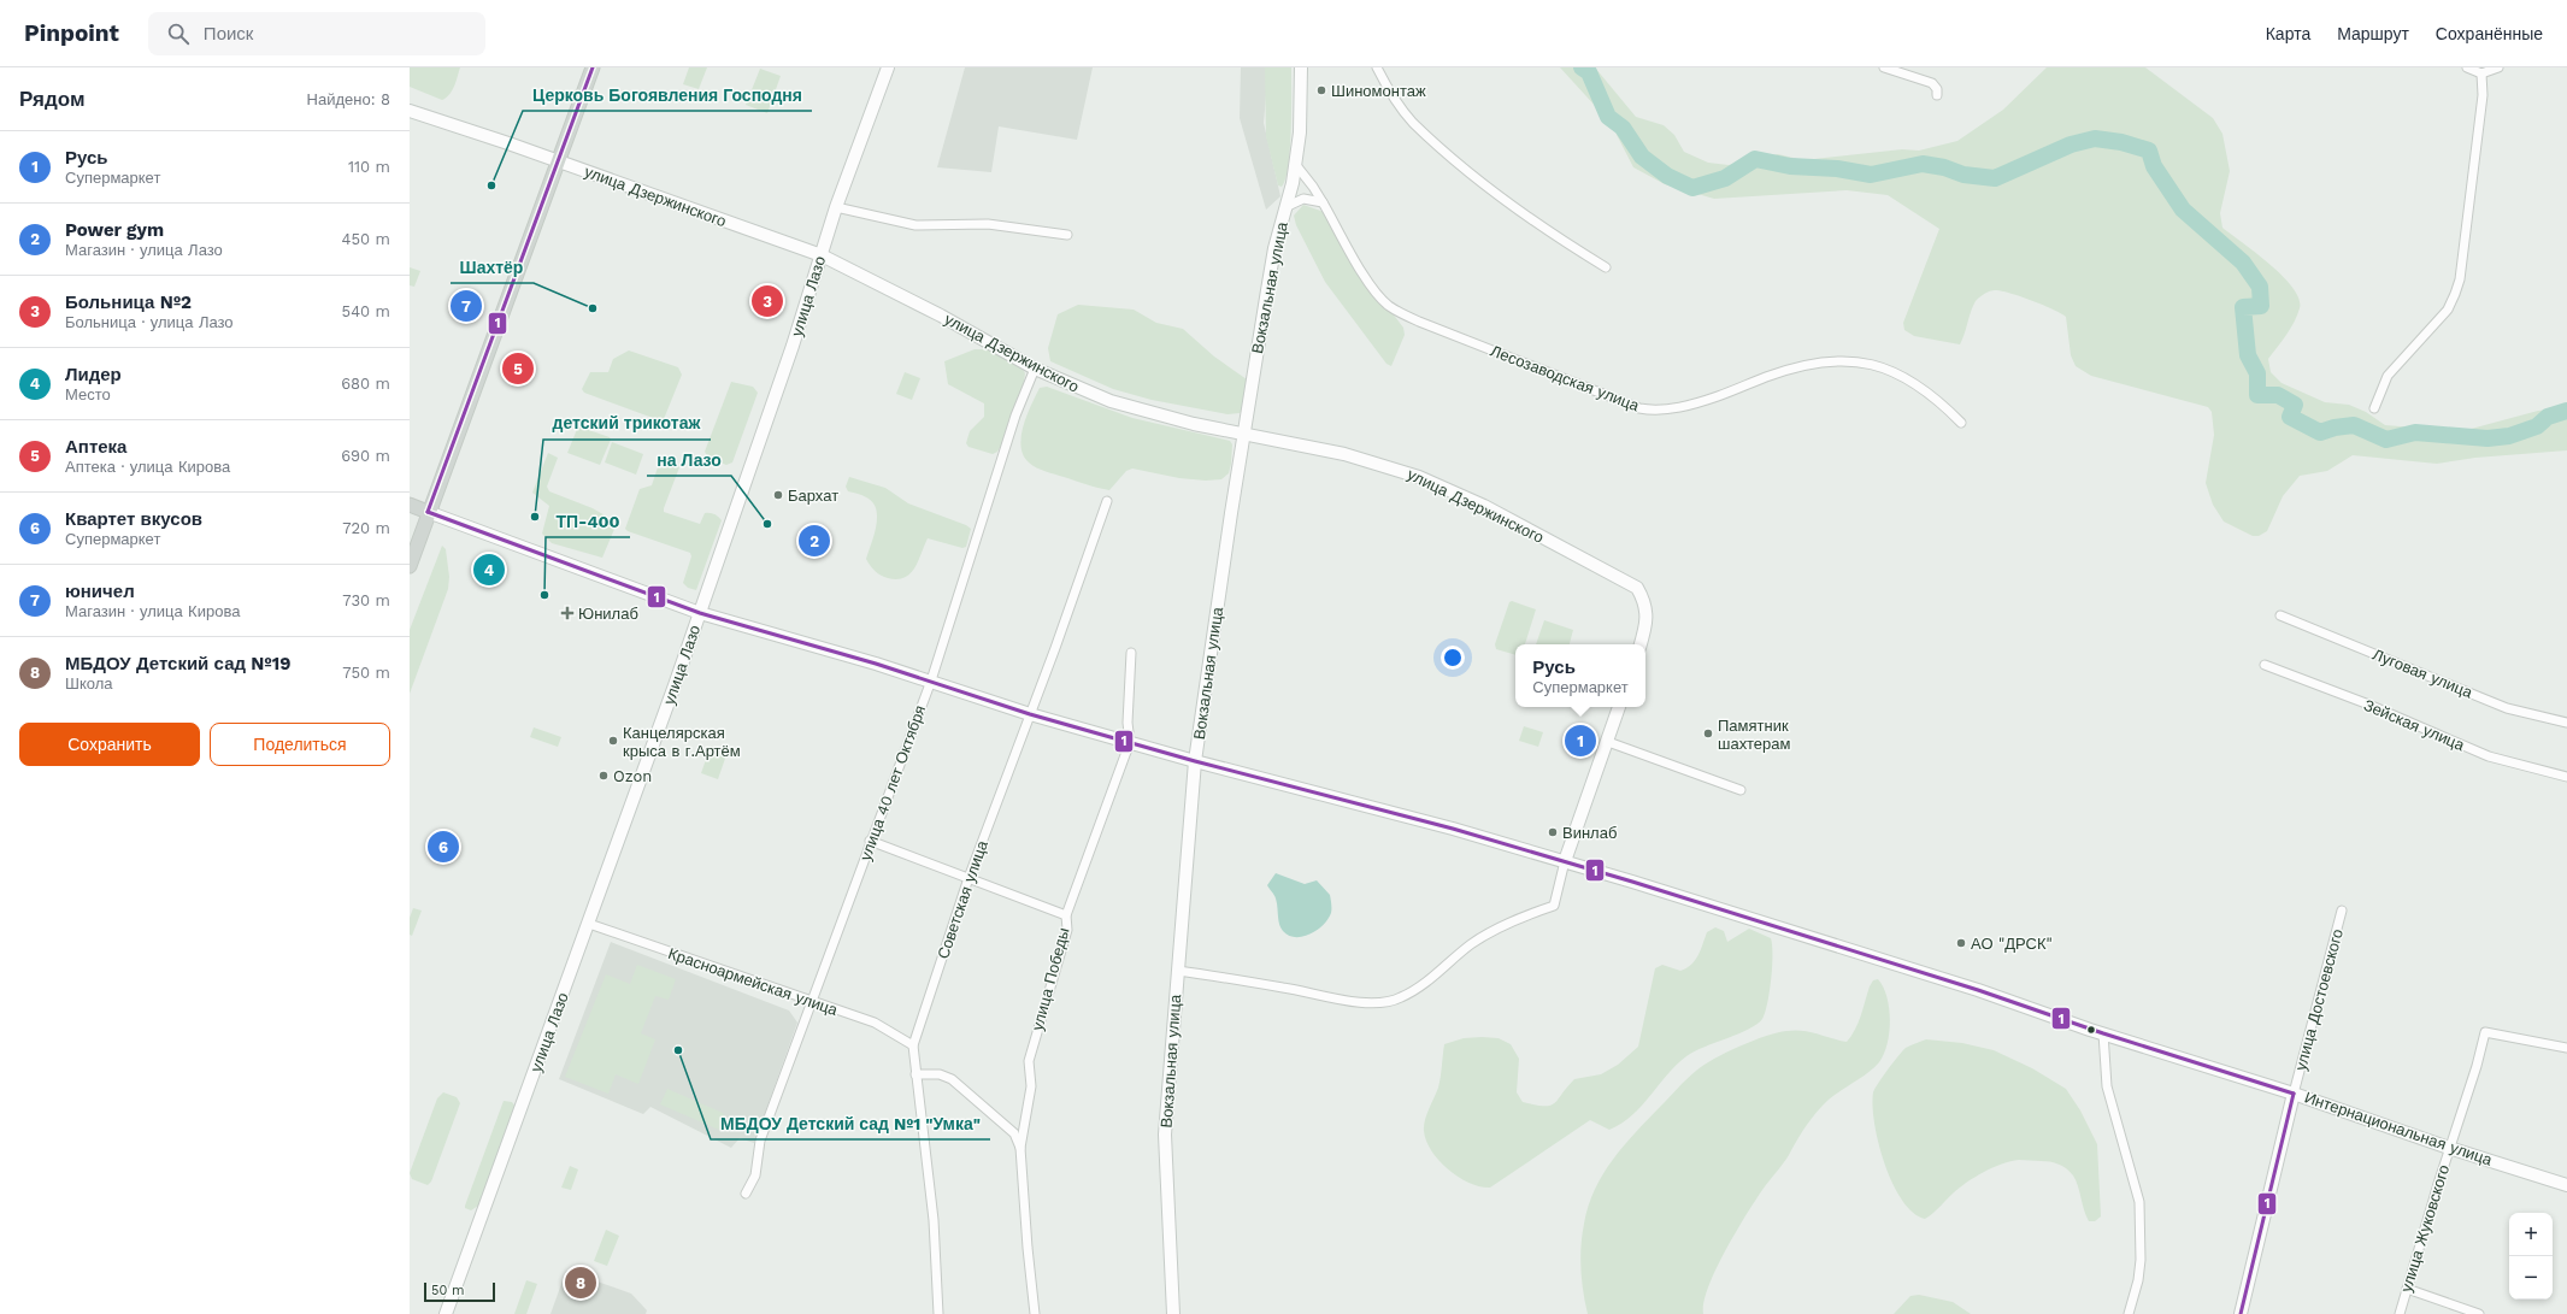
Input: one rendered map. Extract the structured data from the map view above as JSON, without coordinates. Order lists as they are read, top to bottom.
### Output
{
  "streets": {
    "main road": [
      "улица Дзержинского",
      "Вокзальная улица",
      "улица Лазо",
      "улица Достоевского",
      "Интернациональная улица"
    ],
    "street": [
      "Лесозаводская улица",
      "Луговая улица",
      "Зейская улица",
      "улица 40 лет Октября",
      "Советская улица",
      "улица Победы",
      "Красноармейская улица",
      "улица Жуковского"
    ]
  },
  "crossings": [
    ["улица Дзержинского", "Вокзальная улица"],
    ["улица Дзержинского", "улица Лазо"],
    ["улица Дзержинского", "улица 40 лет Октября"],
    ["Вокзальная улица", "Лесозаводская улица"],
    ["Вокзальная улица", "Интернациональная улица"],
    ["улица Лазо", "Красноармейская улица"],
    ["улица Лазо", "Интернациональная улица"],
    ["улица 40 лет Октября", "Красноармейская улица"],
    ["улица 40 лет Октября", "Интернациональная улица"],
    ["Советская улица", "Красноармейская улица"],
    ["Советская улица", "Интернациональная улица"],
    ["улица Победы", "Интернациональная улица"],
    ["улица Достоевского", "Интернациональная улица"],
    ["Интернациональная улица", "улица Жуковского"]
  ],
  "places": {
    "other": [
      "Шиномонтаж",
      "Церковь Богоявления Господня",
      "Шахтёр",
      "Бархат",
      "детский трикотаж",
      "на Лазо",
      "ТП-400",
      "Памятник шахтерам",
      "Канцелярская крыса в г.Артём",
      "Ozon",
      "Винлаб",
      "АО \"ДРСК\"",
      "МБДОУ Детский сад №1 \"Умка\""
    ],
    "health": ["Юнилаб"]
  },
  "lines": ["transit line 1"],
  "scale_bar": "50 m",
  "page": {
    "header": "Pinpoint",
    "search": "Поиск",
    "nav": ["Карта", "Маршрут", "Сохранённые"],
    "heading": ["Рядом", "Найдено: 8"],
    "list": [
      {
        "mark": "1",
        "name": "Русь",
        "note": "Супермаркет",
        "value": "110 m"
      },
      {
        "mark": "2",
        "name": "Power gym",
        "note": "Магазин · улица Лазо",
        "value": "450 m"
      },
      {
        "mark": "3",
        "name": "Больница №2",
        "note": "Больница · улица Лазо",
        "value": "540 m"
      },
      {
        "mark": "4",
        "name": "Лидер",
        "note": "Место",
        "value": "680 m"
      },
      {
        "mark": "5",
        "name": "Аптека",
        "note": "Аптека · улица Кирова",
        "value": "690 m"
      },
      {
        "mark": "6",
        "name": "Квартет вкусов",
        "note": "Супермаркет",
        "value": "720 m"
      },
      {
        "mark": "7",
        "name": "юничел",
        "note": "Магазин · улица Кирова",
        "value": "730 m"
      },
      {
        "mark": "8",
        "name": "МБДОУ Детский сад №19",
        "note": "Школа",
        "value": "750 m"
      }
    ],
    "pins": [
      "3",
      "7",
      "5",
      "2",
      "4",
      "1",
      "6",
      "8"
    ],
    "popup": ["Русь", "Супермаркет"],
    "buttons": ["Сохранить", "Поделиться"],
    "map_buttons": ["+", "−"],
    "scale": "50 m"
  }
}
